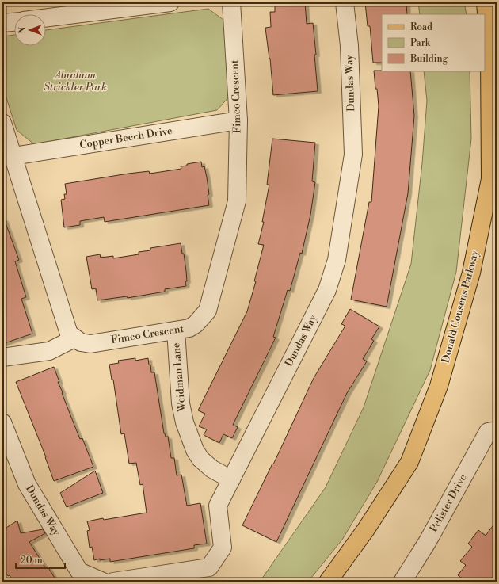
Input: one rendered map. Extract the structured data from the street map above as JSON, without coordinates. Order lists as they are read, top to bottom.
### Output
{
  "streets": {
    "main road": ["Donald Cousens Parkway"],
    "street": [
      "Dundas Way",
      "Fimco Crescent",
      "Copper Beech Drive",
      "Weidman Lane",
      "Pelister Drive"
    ]
  },
  "crossings": [
    ["Dundas Way", "Weidman Lane"],
    ["Fimco Crescent", "Copper Beech Drive"],
    ["Fimco Crescent", "Weidman Lane"]
  ],
  "parks": ["Abraham Strickler Park"],
  "legend": ["Road", "Park", "Building"],
  "scale_bar": "20 m",
  "north": "left"
}
